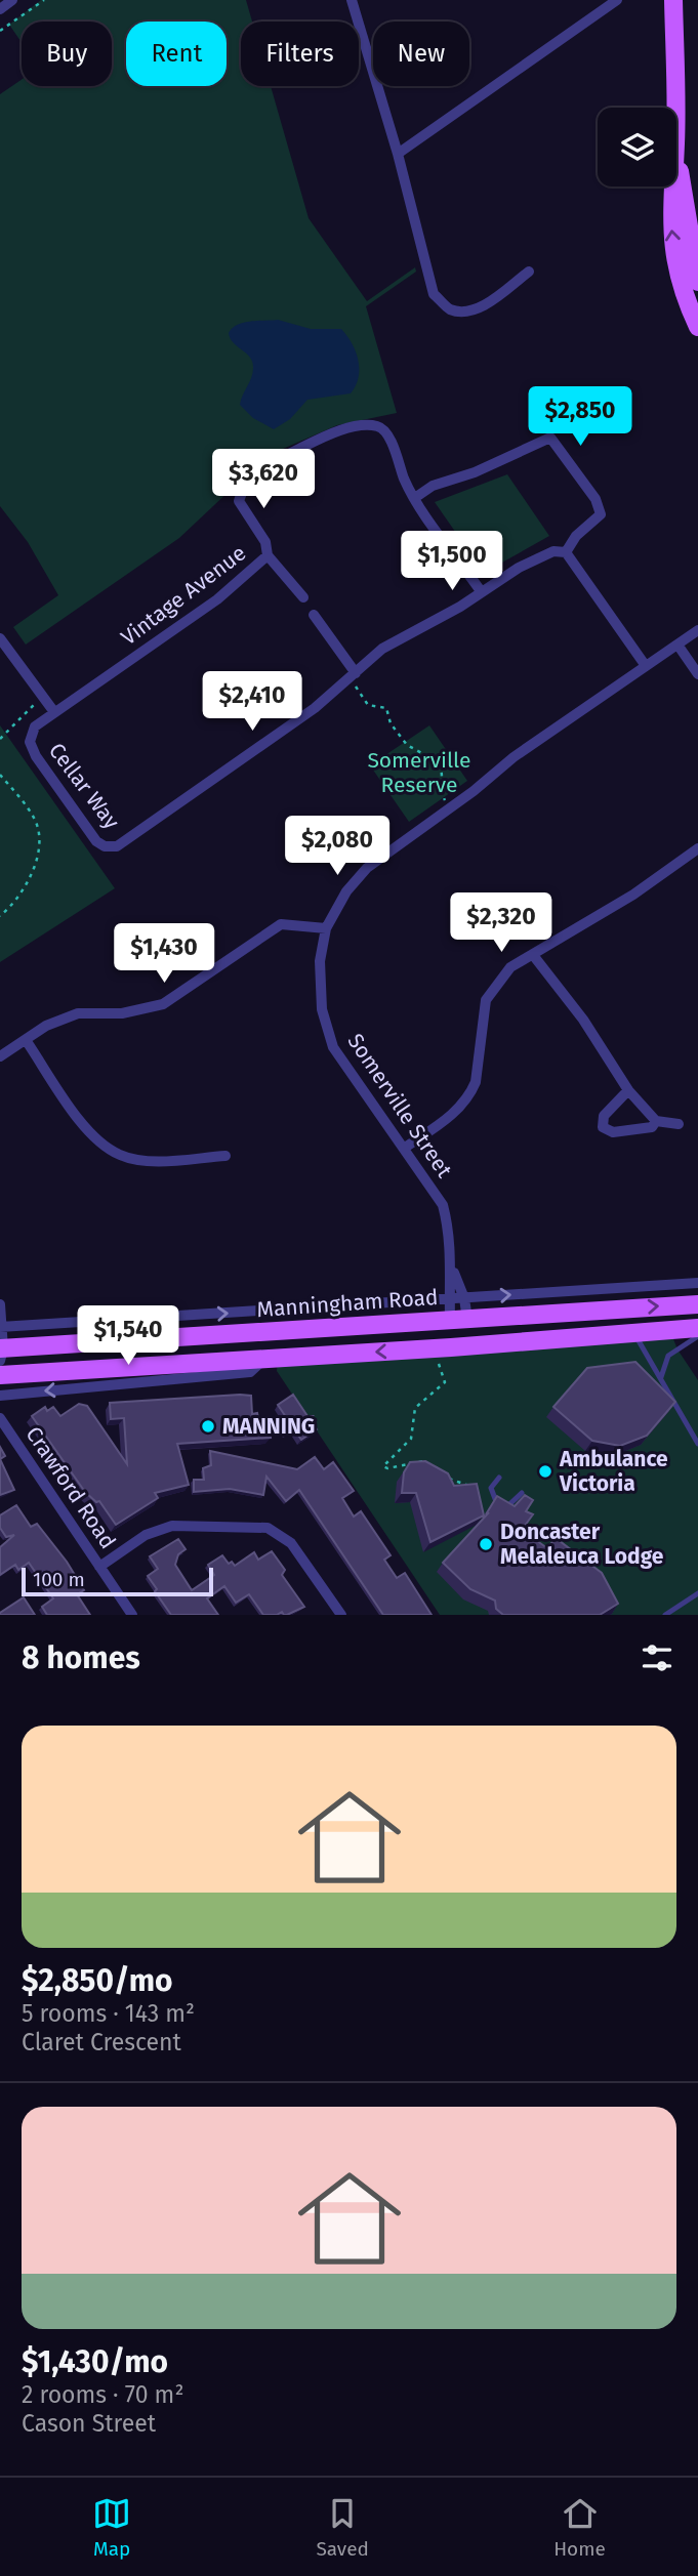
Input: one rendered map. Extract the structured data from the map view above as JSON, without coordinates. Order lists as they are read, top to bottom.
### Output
{
  "streets": {
    "main road": ["Manningham Road"],
    "street": [
      "Vintage Avenue",
      "Cellar Way",
      "Somerville Street",
      "Crawford Road"
    ]
  },
  "crossings": [
    ["Vintage Avenue", "Cellar Way"],
    ["Somerville Street", "Manningham Road"]
  ],
  "one_way": ["Manningham Road"],
  "parks": ["Somerville Reserve"],
  "places": ["MANNING", "Ambulance Victoria", "Doncaster Melaleuca Lodge"],
  "scale_bar": "100 m",
  "page": {
    "chip": [
      "Buy",
      "Rent",
      "Filters",
      "New"
    ],
    "price": [
      "$2,850",
      "$3,620",
      "$1,500",
      "$2,410",
      "$2,080",
      "$2,320",
      "$1,430",
      "$1,540"
    ],
    "scale": "100 m",
    "heading": "8 homes",
    "list": [
      {
        "name": "$2,850/mo",
        "note": "5 rooms · 143 m² · Claret Crescent"
      },
      {
        "name": "$1,430/mo",
        "note": "2 rooms · 70 m² · Cason Street"
      }
    ],
    "tabs": ["Map", "Saved", "Home"]
  }
}
